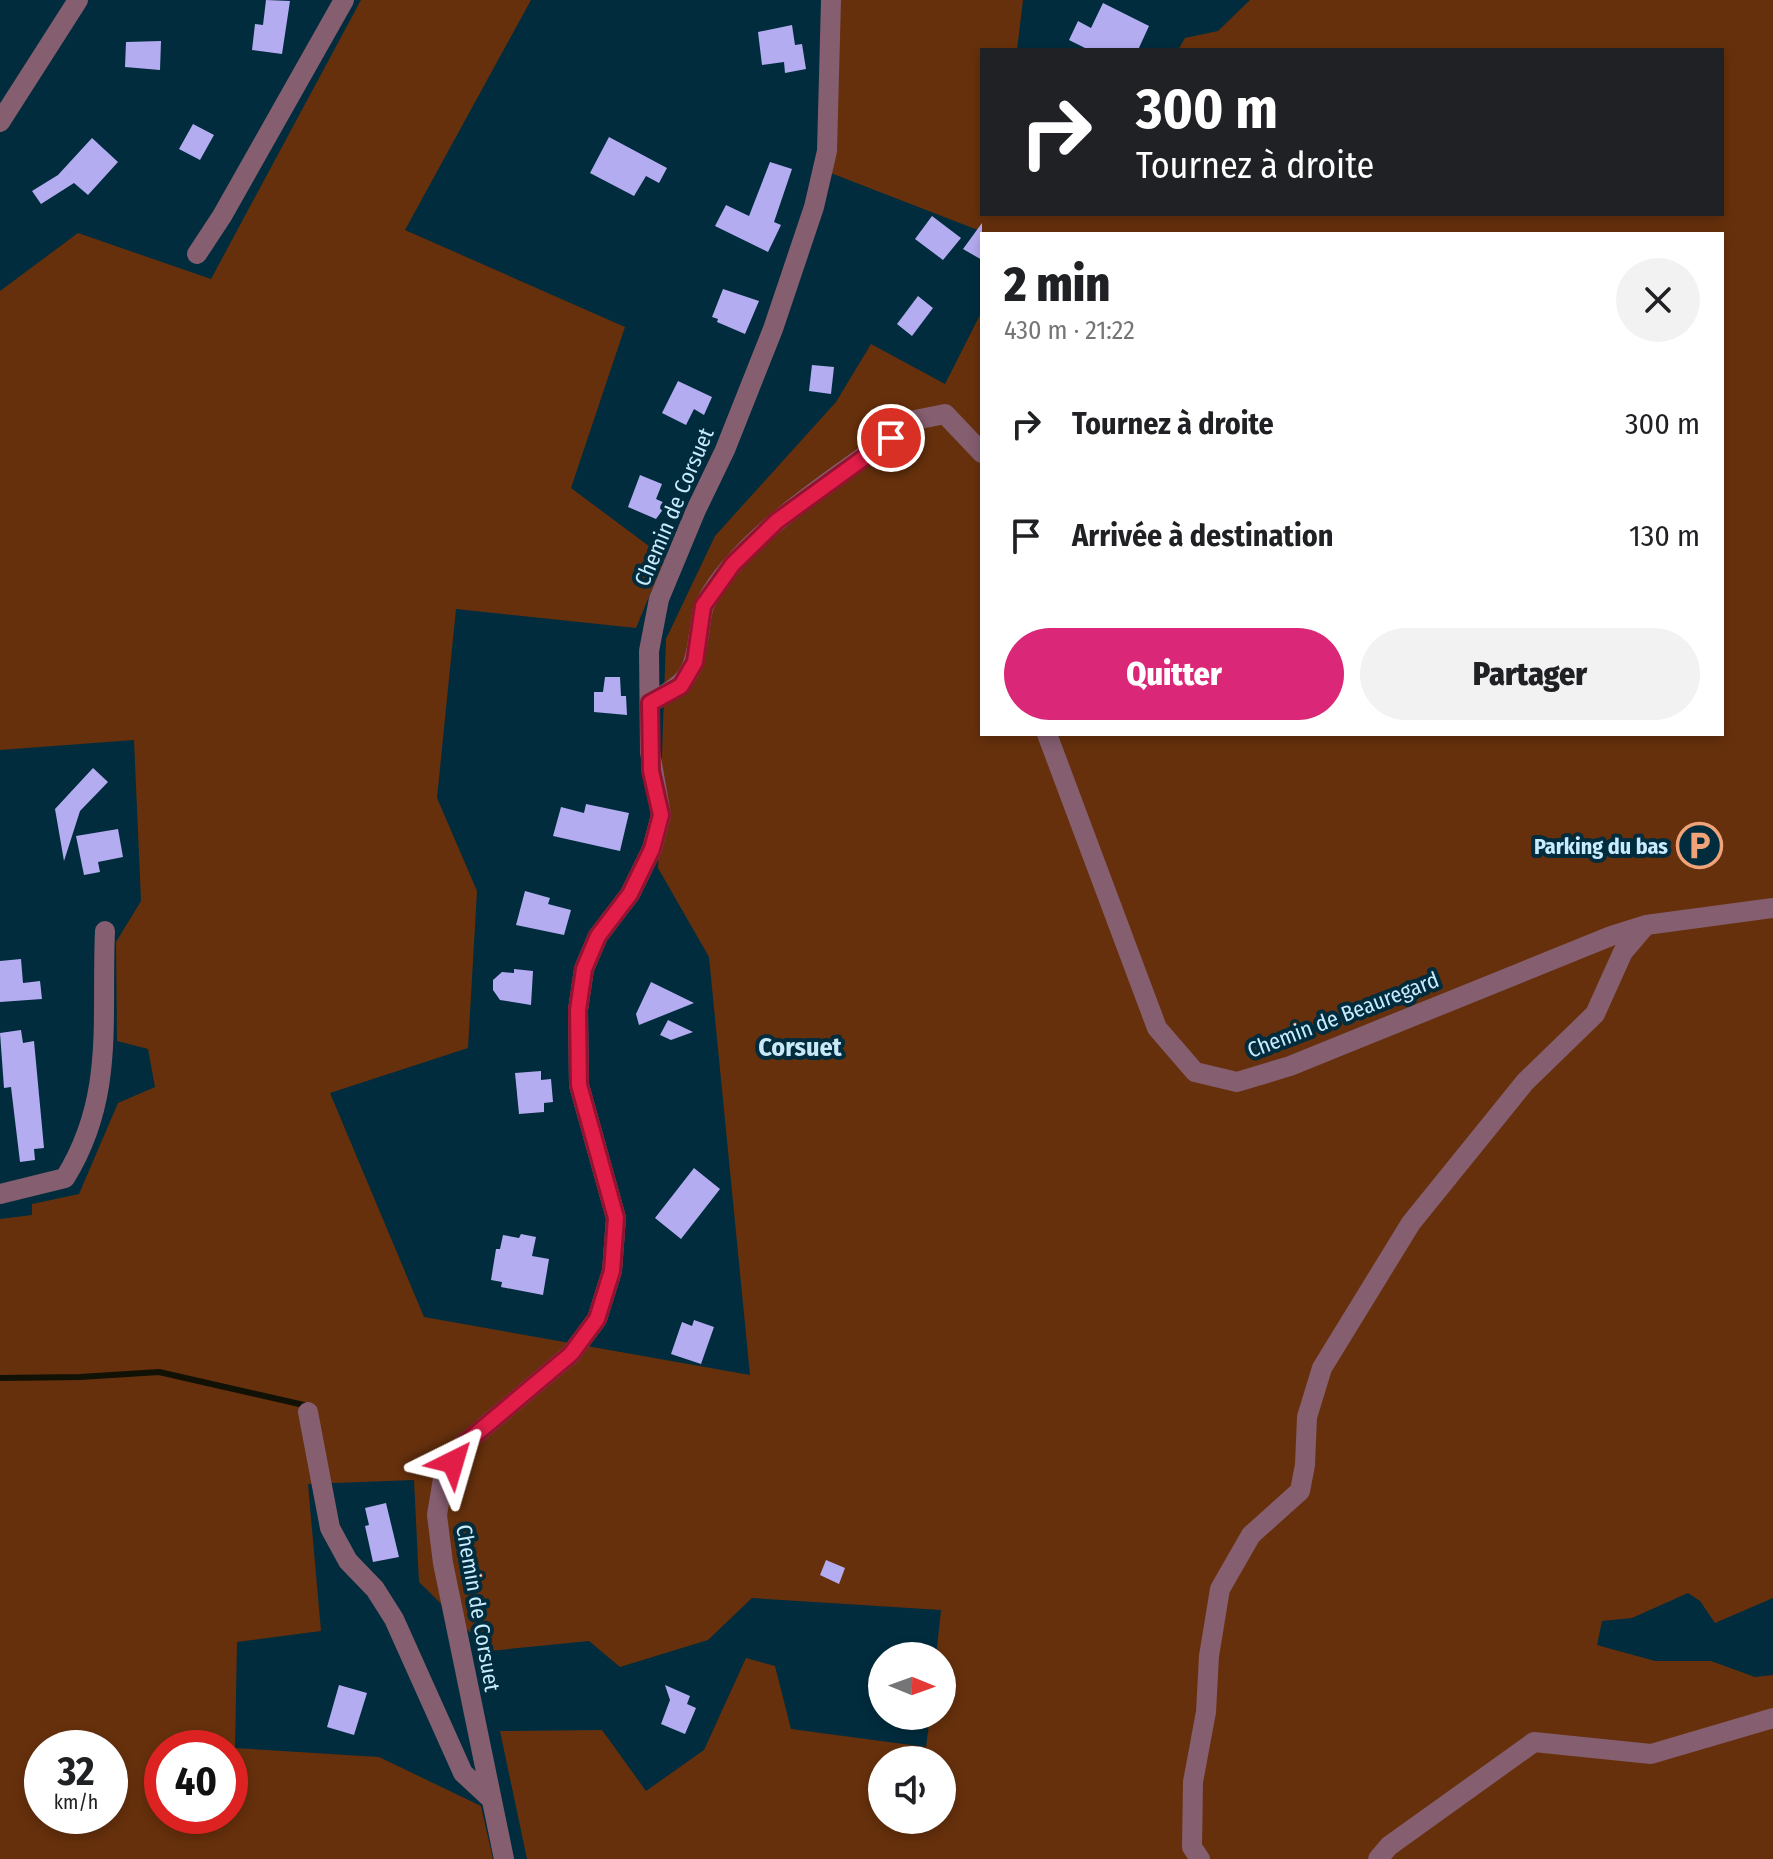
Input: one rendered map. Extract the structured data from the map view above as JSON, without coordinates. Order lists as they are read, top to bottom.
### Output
{
  "streets": {
    "street": ["Chemin de Corsuet", "Chemin de Beauregard"]
  },
  "districts": ["Corsuet"],
  "places": {
    "parking": ["Parking du bas"]
  },
  "north": "right",
  "page": {
    "turn": ["300 m", "Tournez à droite"],
    "heading": ["2 min", "430 m · 21:22"],
    "list": [
      {
        "name": "Tournez à droite",
        "value": "300 m"
      },
      {
        "name": "Arrivée à destination",
        "value": "130 m"
      }
    ],
    "buttons": ["Quitter", "Partager"],
    "speed": "32 km/h",
    "limit": "40"
  }
}
